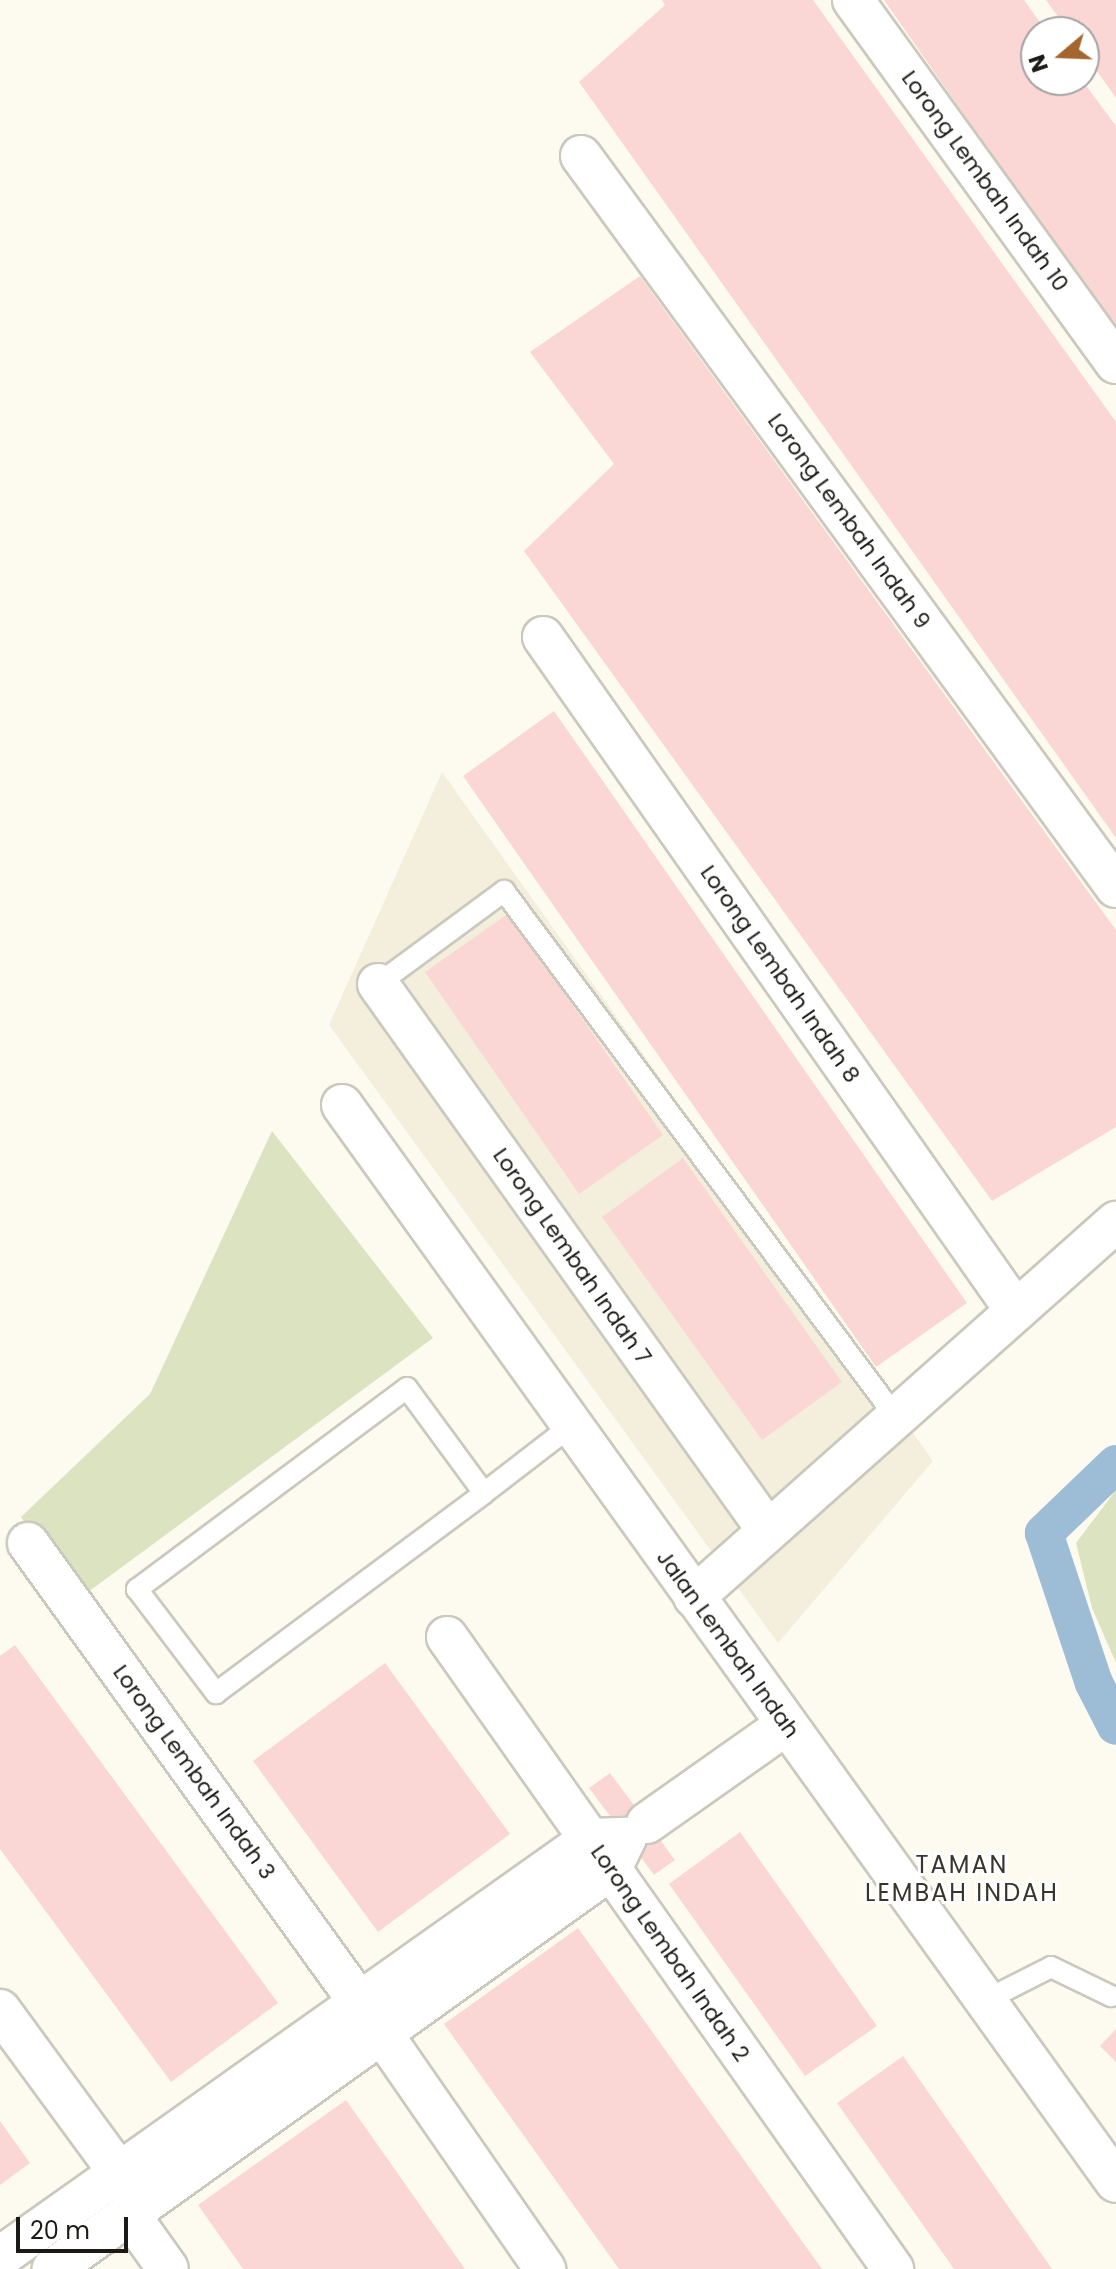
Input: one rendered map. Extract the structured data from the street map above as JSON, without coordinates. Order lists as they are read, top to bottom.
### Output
{
  "streets": {
    "street": [
      "Lorong Lembah Indah 10",
      "Lorong Lembah Indah 9",
      "Lorong Lembah Indah 8",
      "Lorong Lembah Indah 7",
      "Jalan Lembah Indah",
      "Lorong Lembah Indah 3",
      "Lorong Lembah Indah 2"
    ]
  },
  "districts": ["TAMAN LEMBAH INDAH"],
  "scale_bar": "20 m",
  "north": "left"
}
